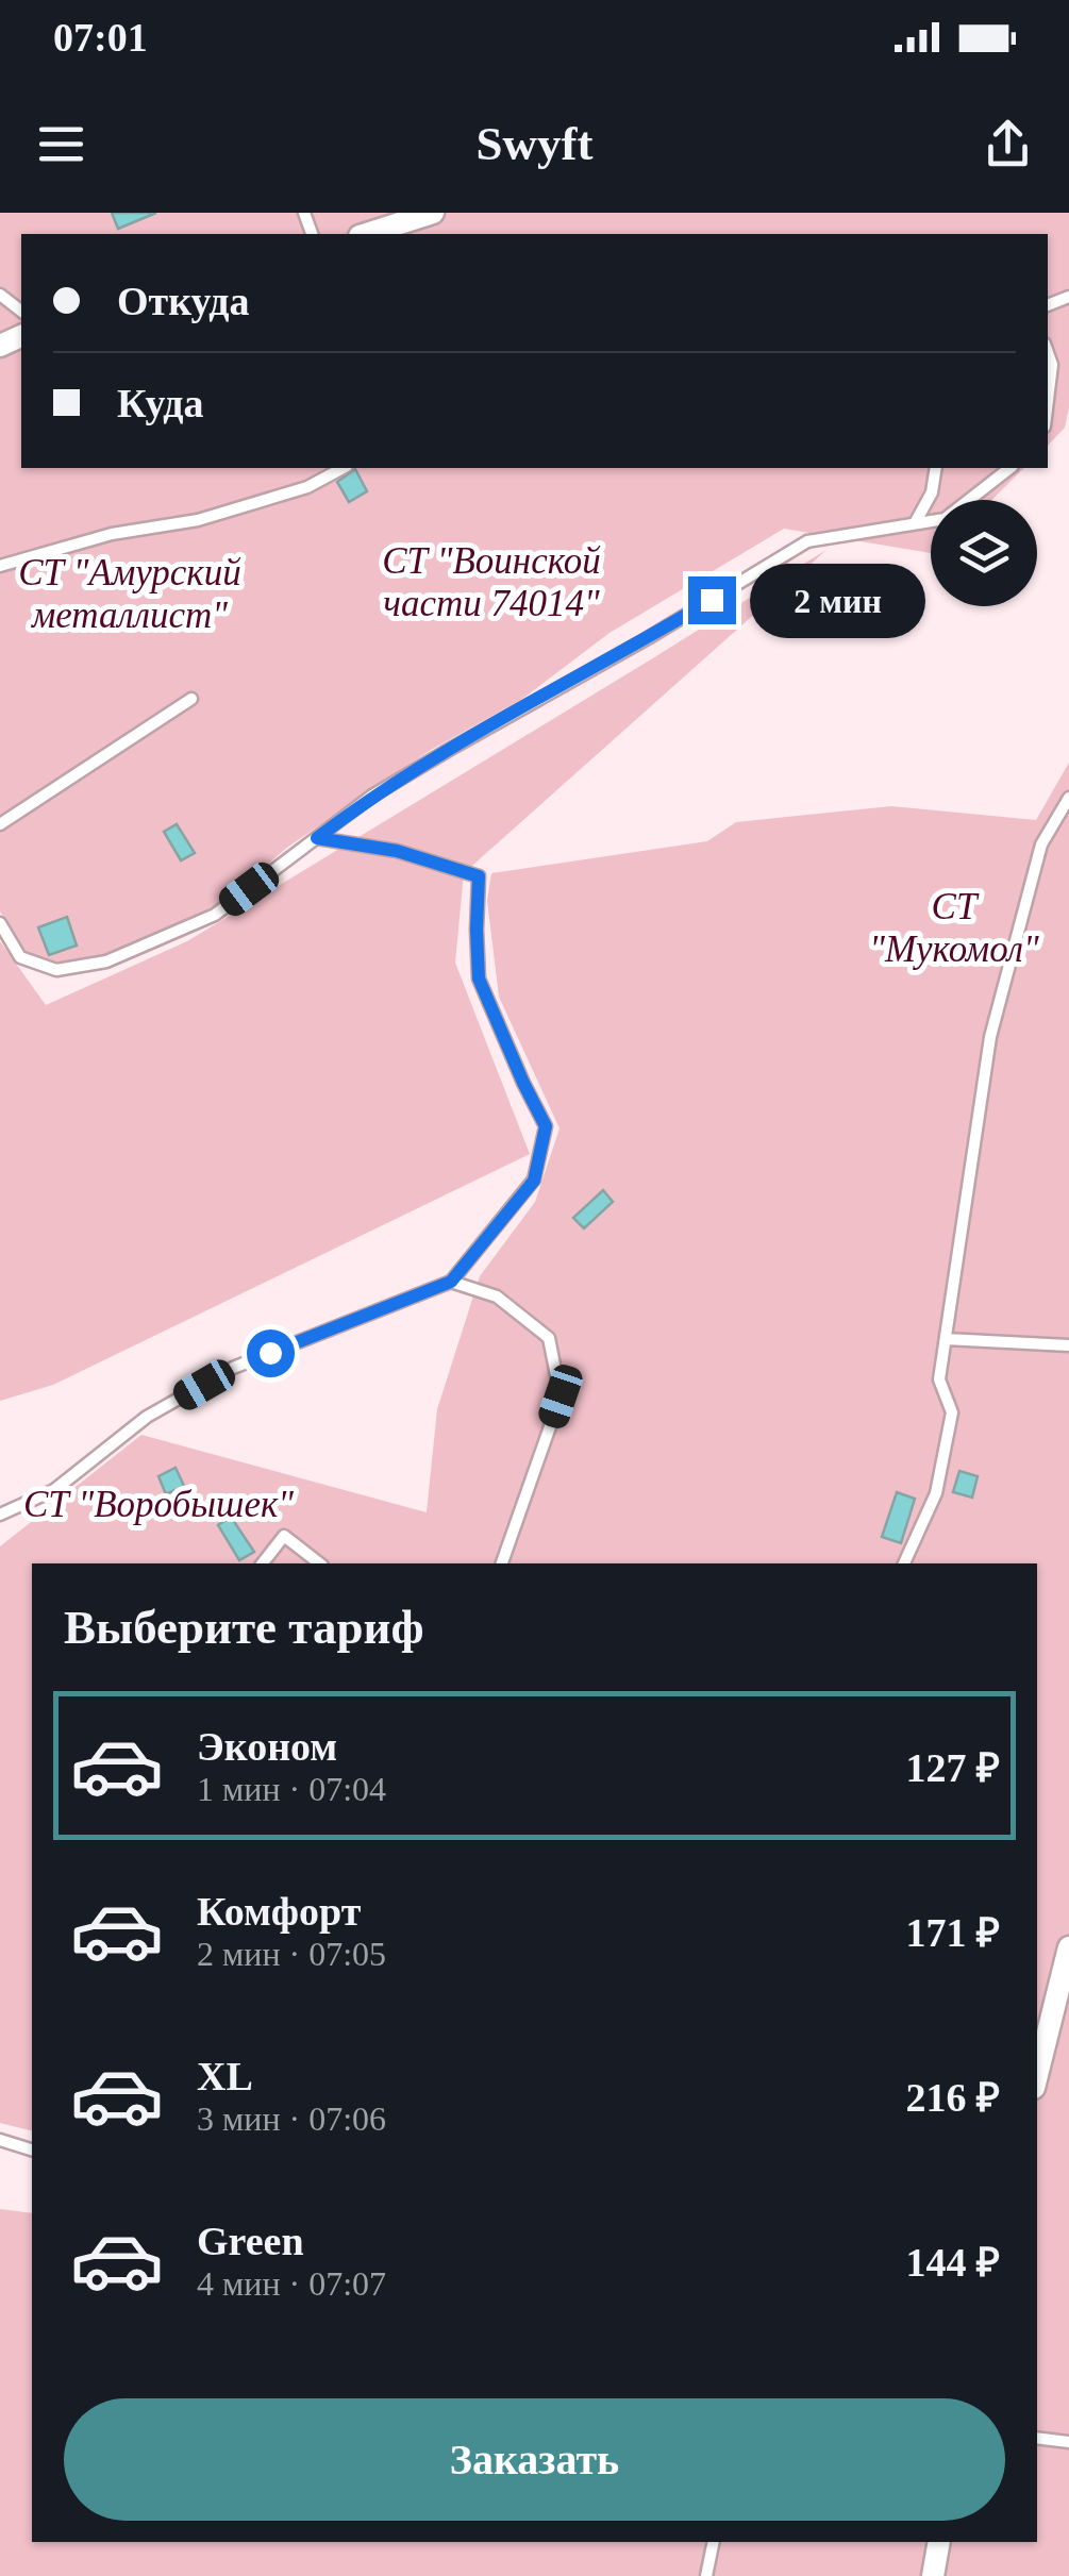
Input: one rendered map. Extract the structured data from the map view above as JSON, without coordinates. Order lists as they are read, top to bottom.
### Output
{
  "parks": [
    "СТ \"Воинской части 74014\"",
    "СТ \"Амурский металлист\"",
    "СТ \"Мукомол\"",
    "СТ \"Воробышек\""
  ],
  "page": {
    "status": "07:01",
    "header": "Swyft",
    "banner": ["Откуда", "Куда"],
    "bubble": "2 мин",
    "heading": "Выберите тариф",
    "list": [
      {
        "name": "Эконом",
        "note": "1 мин · 07:04",
        "value": "127 ₽"
      },
      {
        "name": "Комфорт",
        "note": "2 мин · 07:05",
        "value": "171 ₽"
      },
      {
        "name": "XL",
        "note": "3 мин · 07:06",
        "value": "216 ₽"
      },
      {
        "name": "Green",
        "note": "4 мин · 07:07",
        "value": "144 ₽"
      }
    ],
    "buttons": "Заказать"
  }
}
